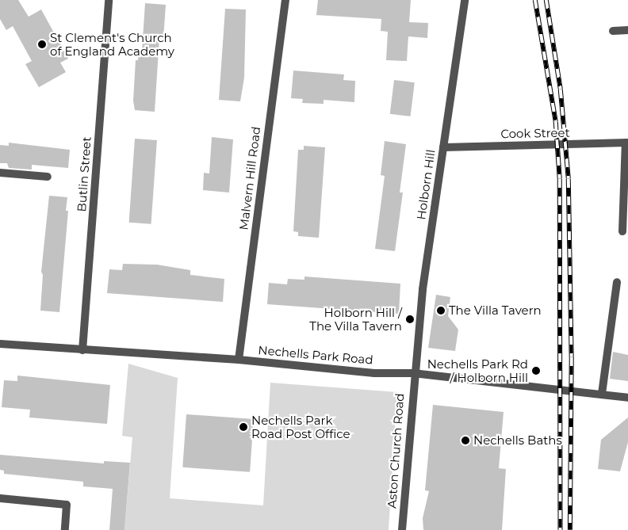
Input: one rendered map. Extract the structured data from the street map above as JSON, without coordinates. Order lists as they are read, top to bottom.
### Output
{
  "streets": {
    "street": [
      "Cook Street",
      "Butlin Street",
      "Malvern Hill Road",
      "Holborn Hill",
      "Nechells Park Road",
      "Aston Church Road"
    ]
  },
  "crossings": [
    ["Cook Street", "Holborn Hill"],
    ["Butlin Street", "Nechells Park Road"],
    ["Malvern Hill Road", "Nechells Park Road"],
    ["Holborn Hill", "Nechells Park Road"],
    ["Holborn Hill", "Aston Church Road"],
    ["Nechells Park Road", "Aston Church Road"]
  ],
  "places": [
    "St Clement's Church of England Academy",
    "The Villa Tavern",
    "Holborn Hill / The Villa Tavern",
    "Nechells Park Rd / Holborn Hill",
    "Nechells Park Road Post Office",
    "Nechells Baths"
  ]
}
